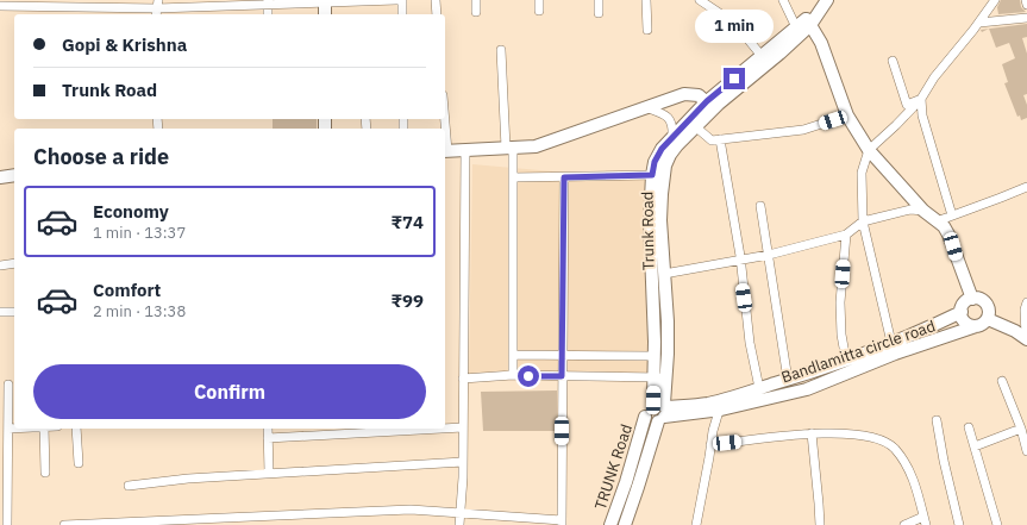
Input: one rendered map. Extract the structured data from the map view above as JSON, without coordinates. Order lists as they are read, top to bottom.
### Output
{
  "streets": {
    "street": ["Trunk Road", "Bandlamitta circle road", "TRUNK Road"]
  },
  "crossings": [
    ["Trunk Road", "Bandlamitta circle road"],
    ["Trunk Road", "TRUNK Road"],
    ["Bandlamitta circle road", "TRUNK Road"]
  ],
  "page": {
    "bubble": "1 min",
    "banner": ["Gopi & Krishna", "Trunk Road"],
    "heading": "Choose a ride",
    "list": [
      {
        "name": "Economy",
        "note": "1 min · 13:37",
        "value": "₹74"
      },
      {
        "name": "Comfort",
        "note": "2 min · 13:38",
        "value": "₹99"
      }
    ],
    "buttons": "Confirm"
  }
}
